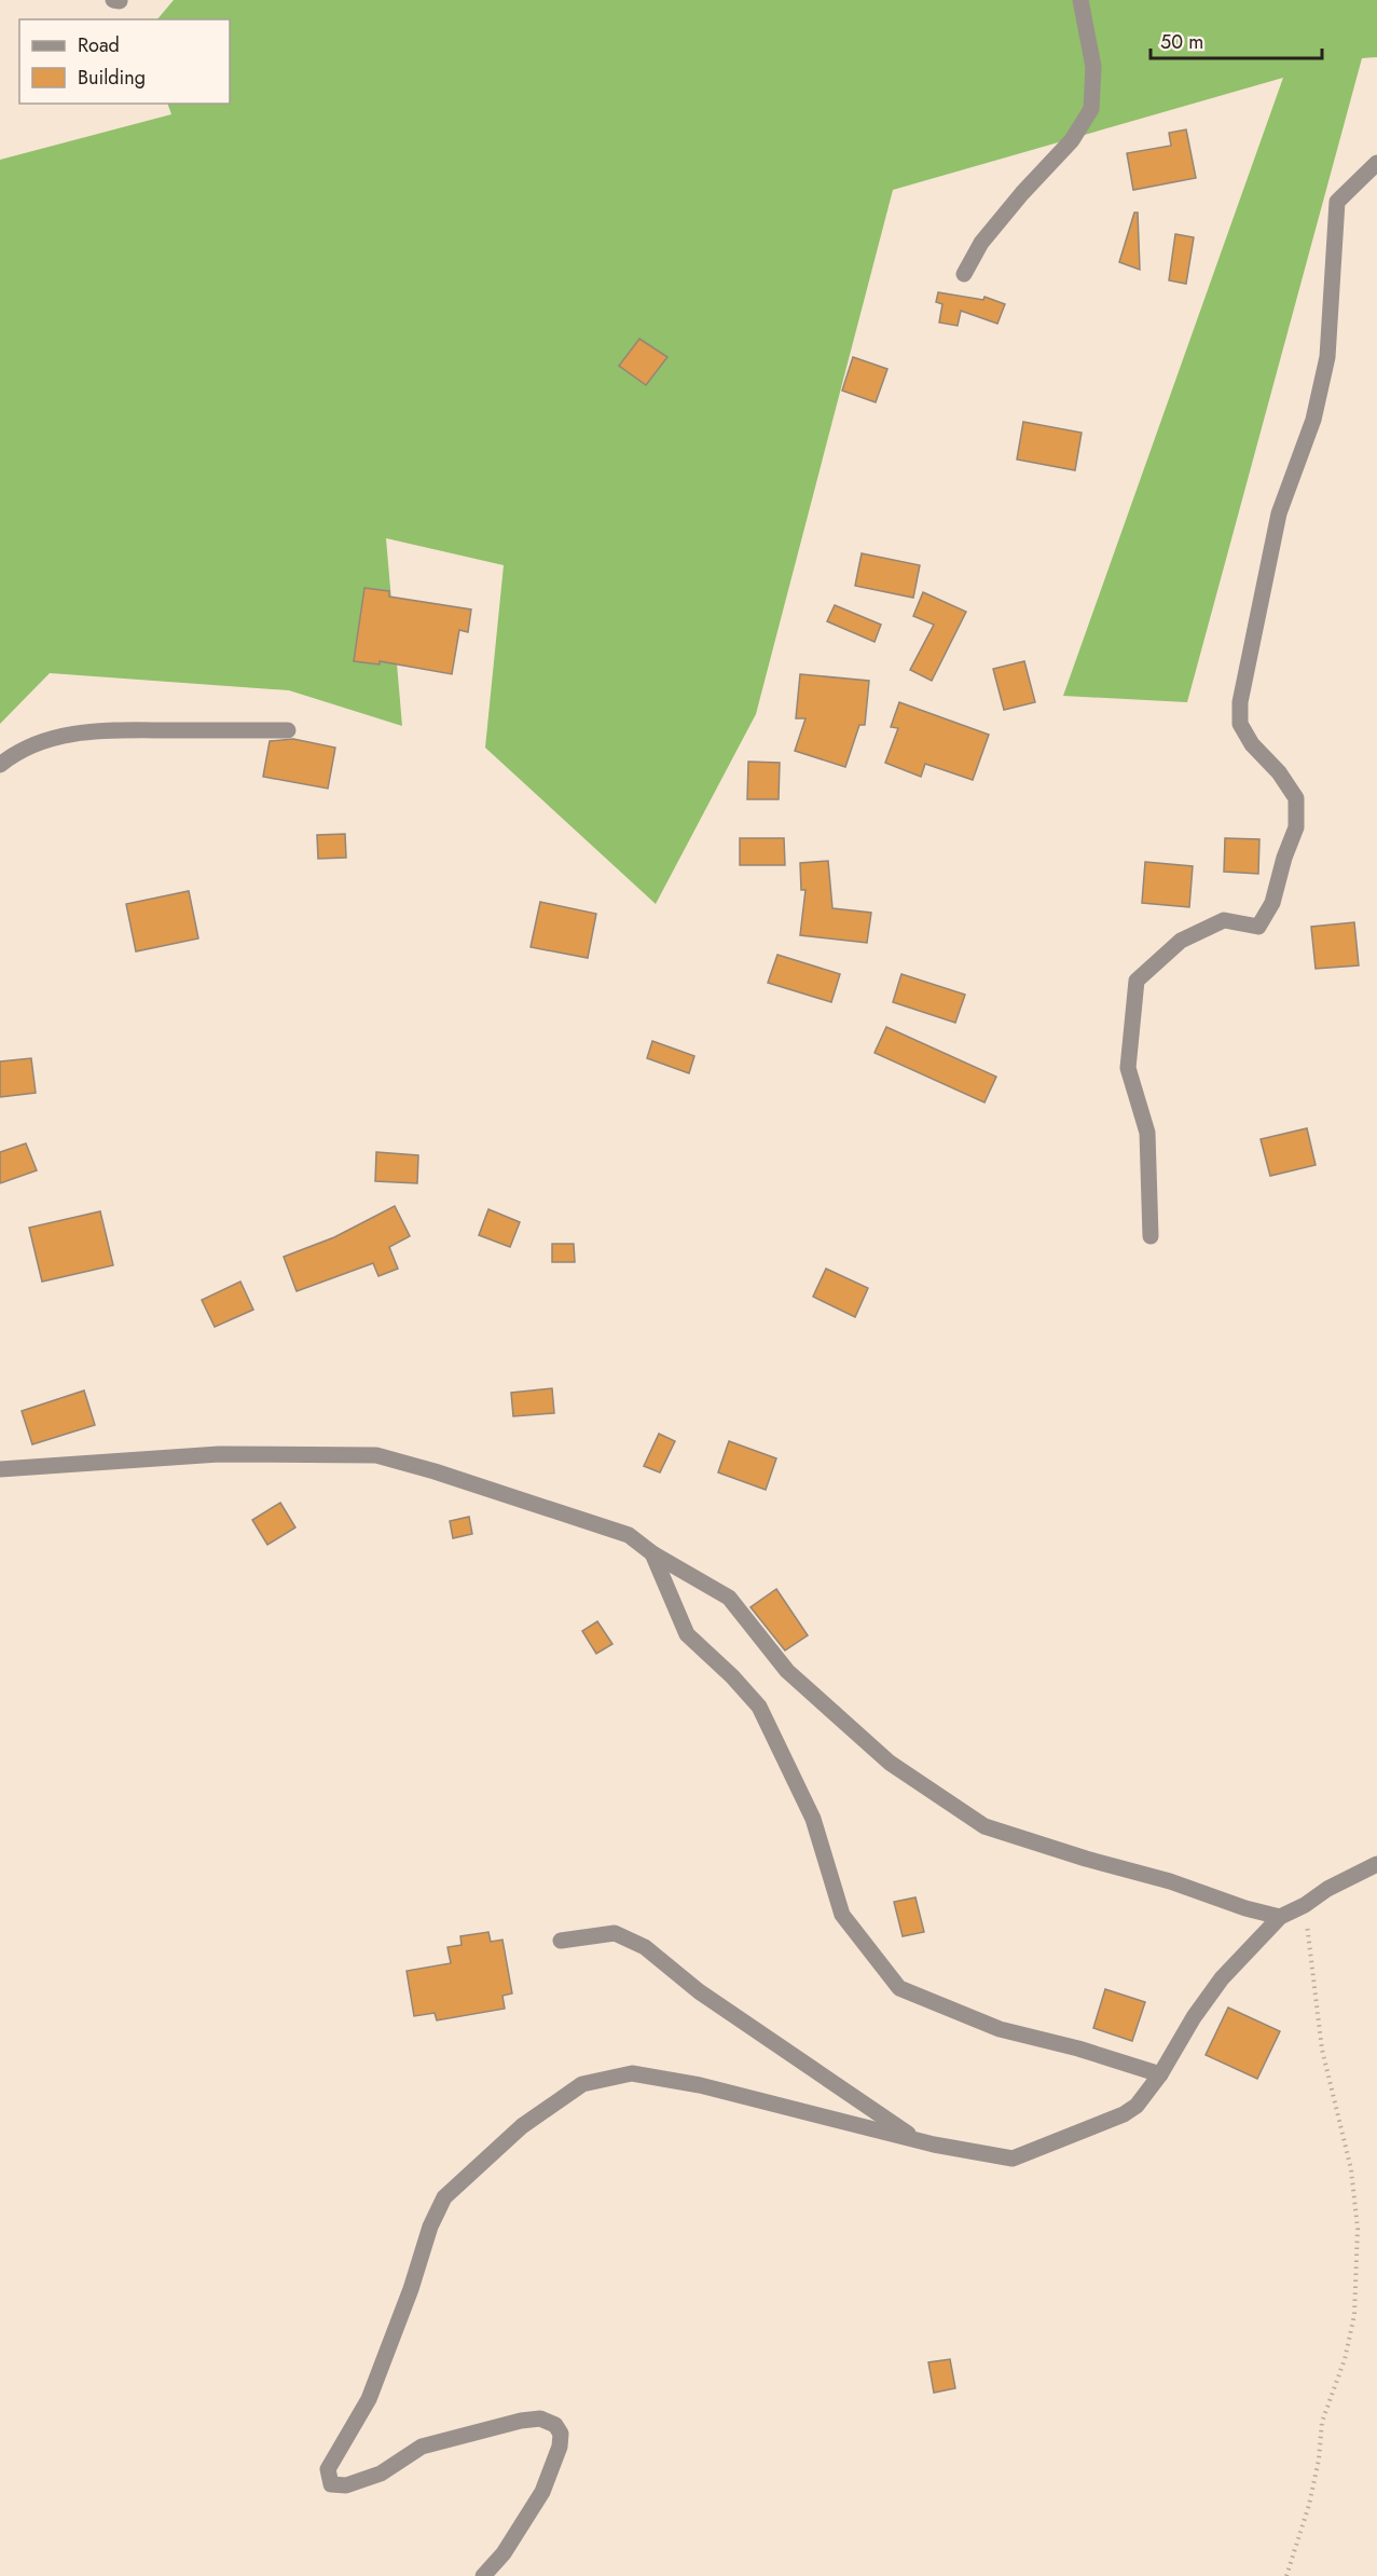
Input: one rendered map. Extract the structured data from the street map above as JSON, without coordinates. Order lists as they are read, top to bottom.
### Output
{
  "legend": ["Road", "Building"],
  "scale_bar": "50 m"
}
